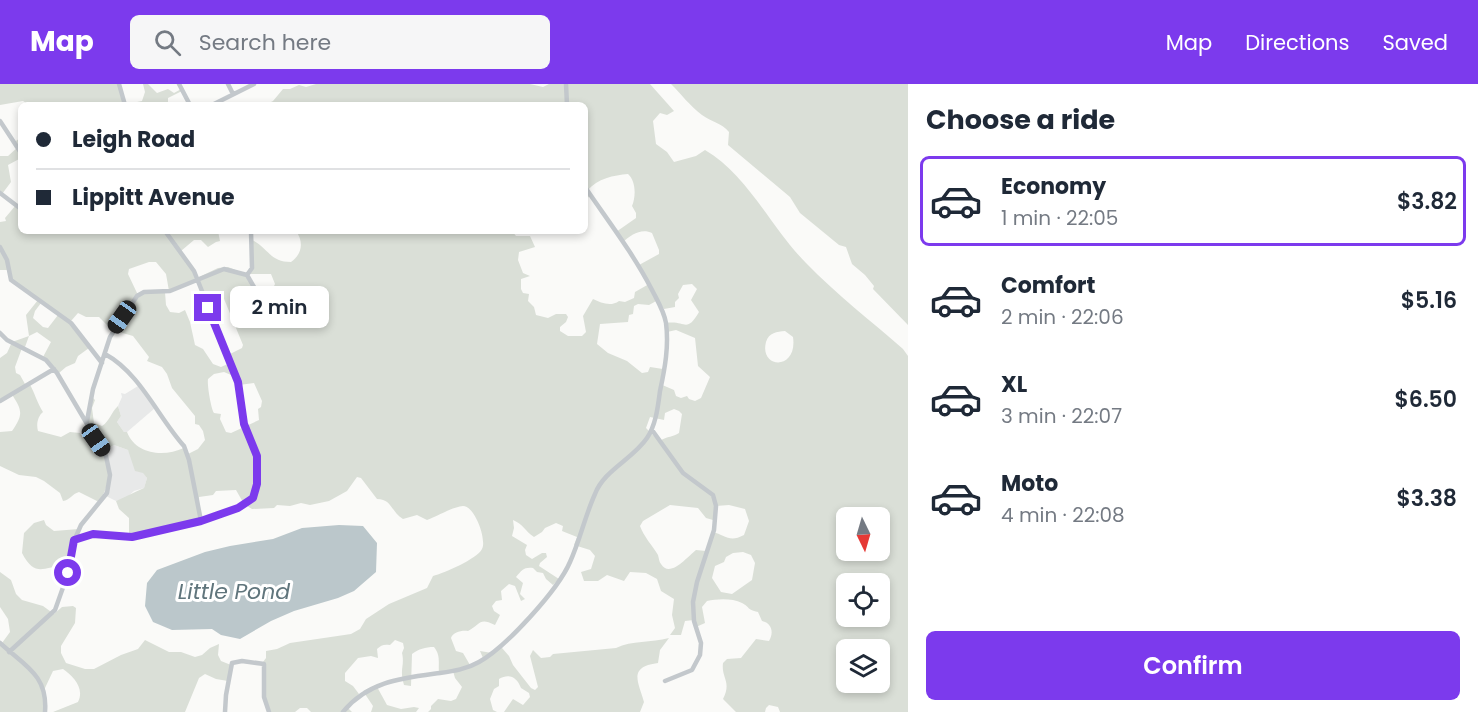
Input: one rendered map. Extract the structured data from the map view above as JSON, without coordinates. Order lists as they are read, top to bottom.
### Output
{
  "water": ["Little Pond"],
  "north": "bottom",
  "page": {
    "header": "Map",
    "search": "Search here",
    "nav": ["Map", "Directions", "Saved"],
    "heading": "Choose a ride",
    "banner": ["Leigh Road", "Lippitt Avenue"],
    "list": [
      {
        "name": "Economy",
        "note": "1 min · 22:05",
        "value": "$3.82"
      },
      {
        "name": "Comfort",
        "note": "2 min · 22:06",
        "value": "$5.16"
      },
      {
        "name": "XL",
        "note": "3 min · 22:07",
        "value": "$6.50"
      },
      {
        "name": "Moto",
        "note": "4 min · 22:08",
        "value": "$3.38"
      }
    ],
    "bubble": "2 min",
    "buttons": "Confirm"
  }
}
